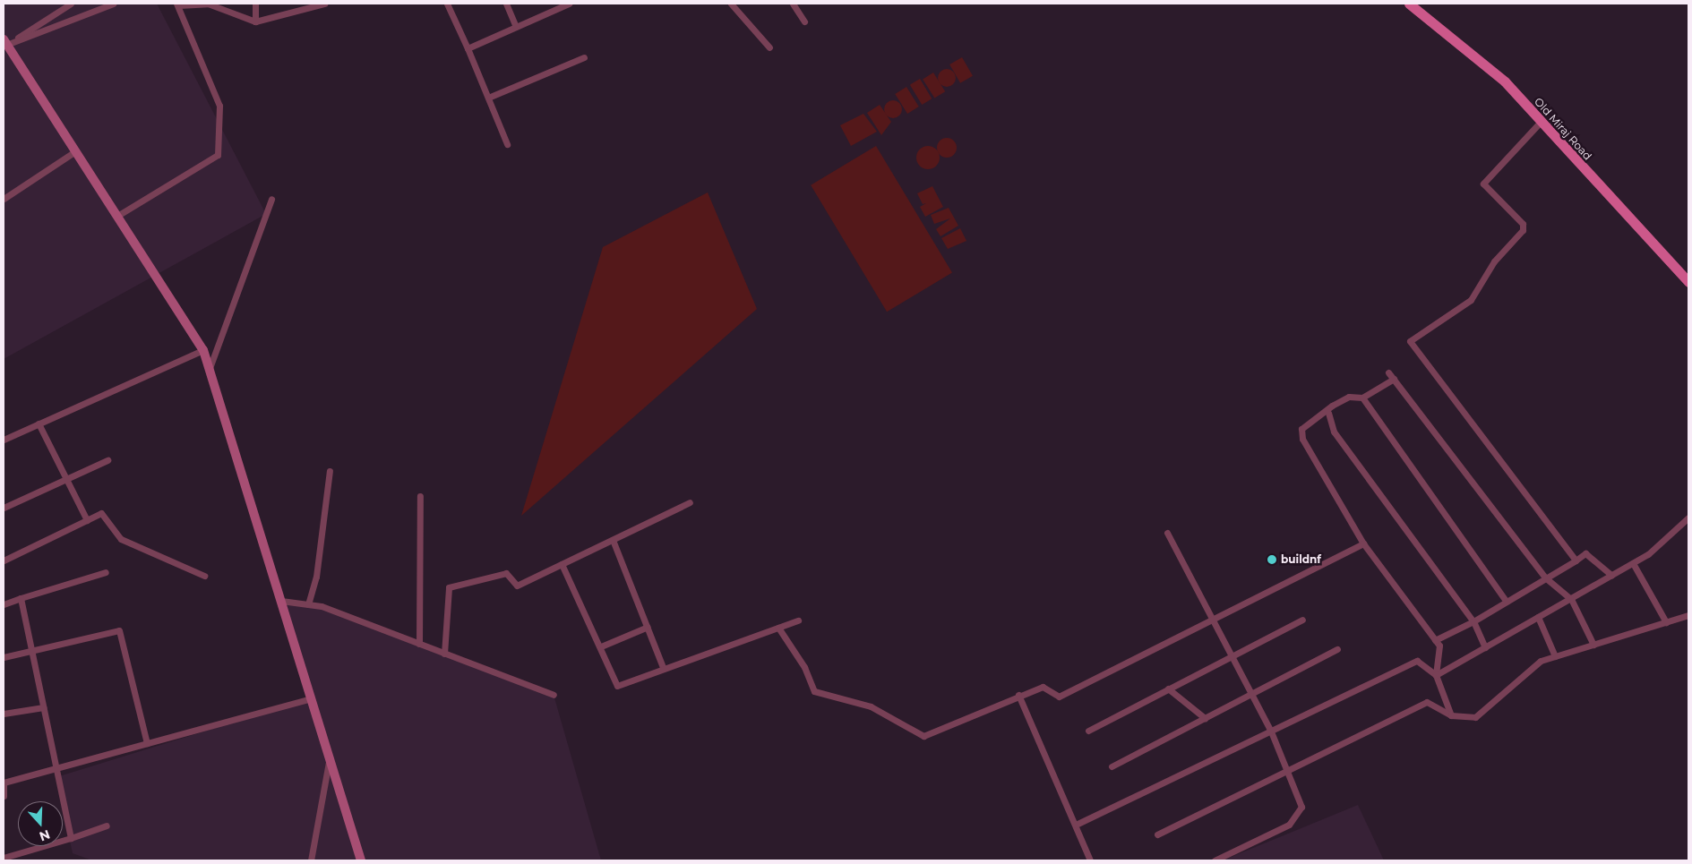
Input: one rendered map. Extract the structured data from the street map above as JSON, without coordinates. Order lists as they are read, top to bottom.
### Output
{
  "streets": {
    "main road": ["Old Miraj Road"]
  },
  "places": ["buildnf"],
  "north": "bottom"
}
